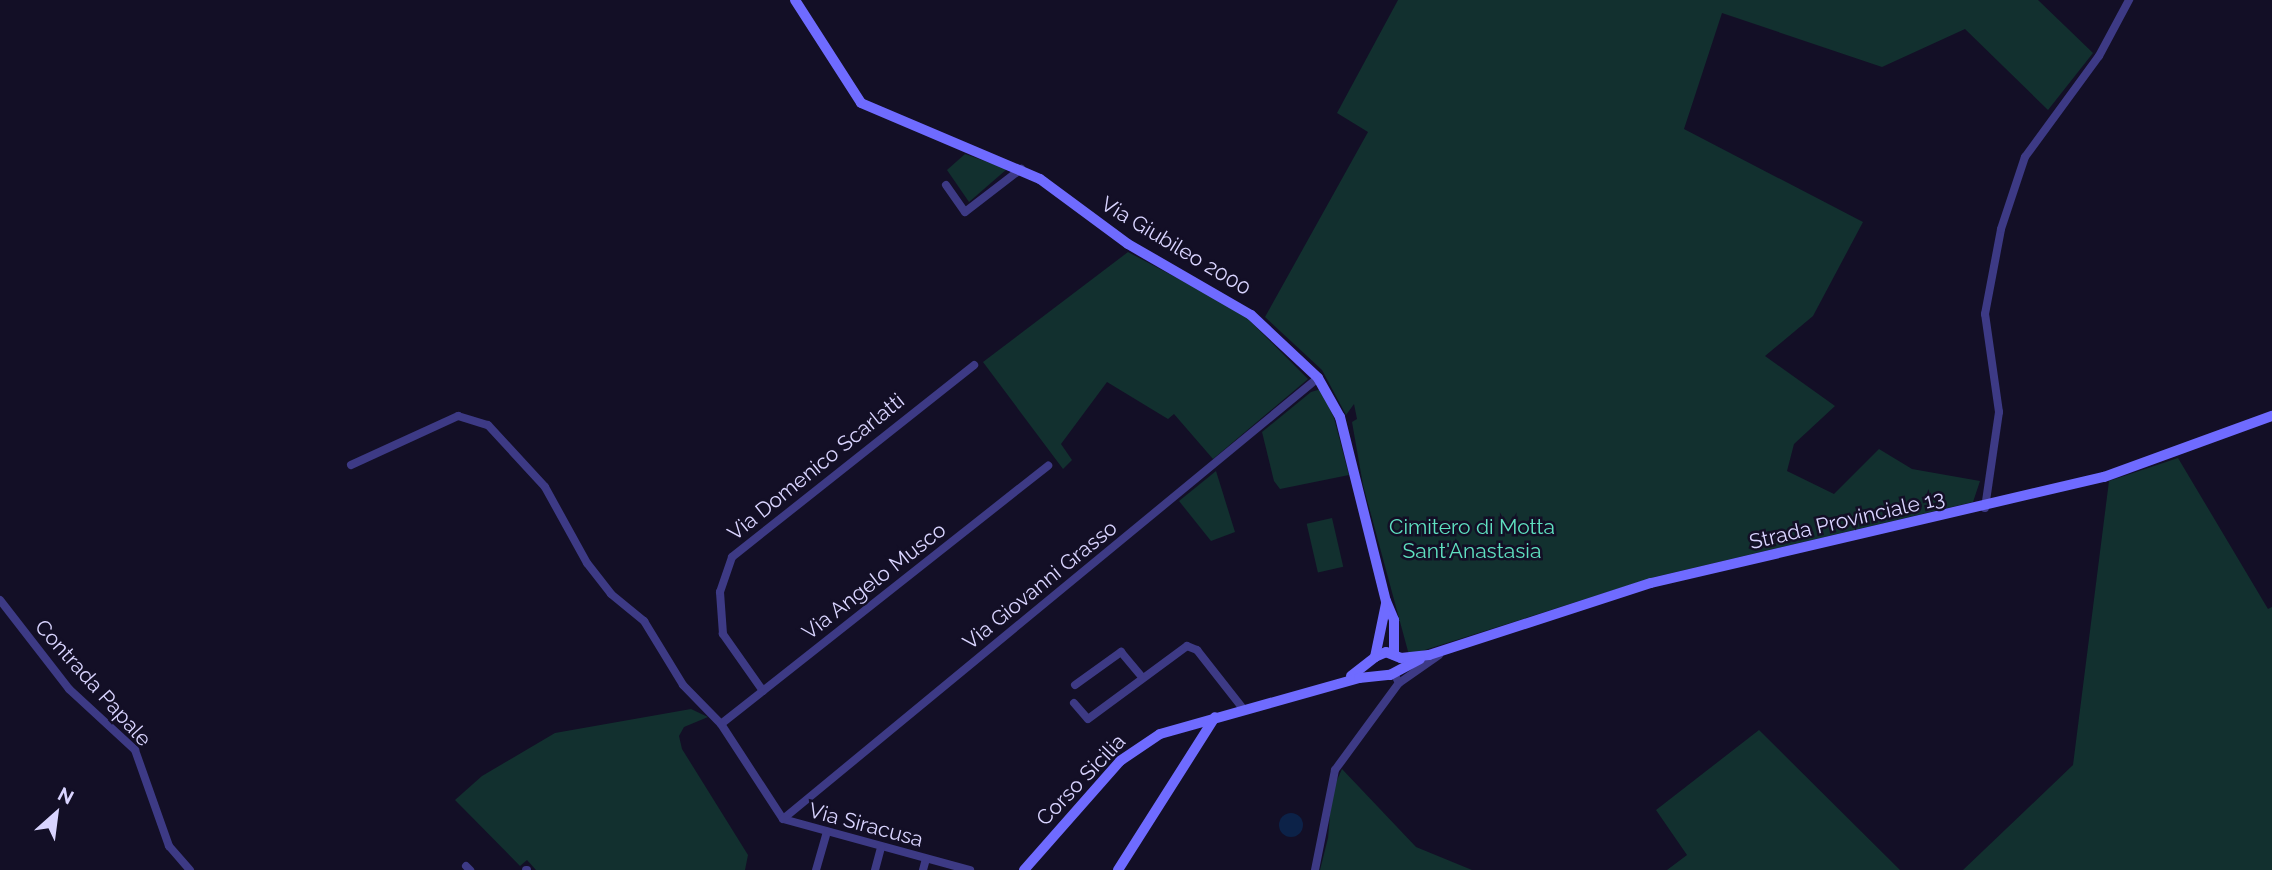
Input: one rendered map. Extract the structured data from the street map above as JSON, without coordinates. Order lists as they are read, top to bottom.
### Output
{
  "streets": {
    "main road": ["Via Giubileo 2000", "Strada Provinciale 13", "Corso Sicilia"],
    "street": [
      "Via Domenico Scarlatti",
      "Via Angelo Musco",
      "Via Giovanni Grasso",
      "Contrada Papale",
      "Via Siracusa"
    ]
  },
  "crossings": [
    ["Via Giubileo 2000", "Via Giovanni Grasso"],
    ["Via Domenico Scarlatti", "Via Angelo Musco"],
    ["Via Angelo Musco", "Via Siracusa"],
    ["Via Giovanni Grasso", "Via Siracusa"]
  ],
  "parks": ["Cimitero di Motta Sant'Anastasia"],
  "north": "top right"
}
